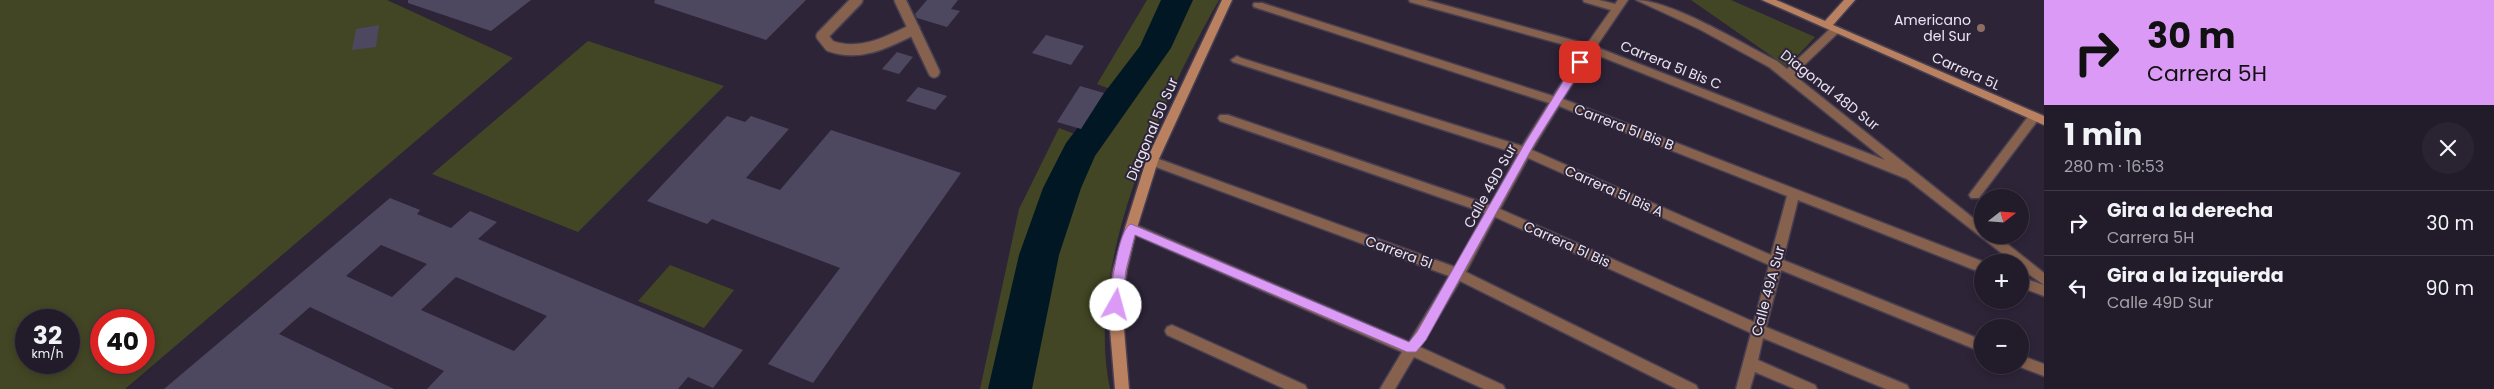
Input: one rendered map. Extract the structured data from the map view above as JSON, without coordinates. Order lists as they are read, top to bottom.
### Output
{
  "streets": {
    "street": [
      "Carrera 5I Bis C",
      "Carrera 5L",
      "Diagonal 48D Sur",
      "Carrera 5I Bis B",
      "Diagonal 50 Sur",
      "Calle 49D Sur",
      "Carrera 5I Bis A",
      "Carrera 5I Bis",
      "Carrera 5I",
      "Calle 49A Sur"
    ]
  },
  "crossings": [
    ["Carrera 5I Bis C", "Diagonal 48D Sur"],
    ["Carrera 5I Bis C", "Calle 49D Sur"],
    ["Carrera 5I Bis B", "Calle 49D Sur"],
    ["Carrera 5I Bis B", "Calle 49A Sur"],
    ["Diagonal 50 Sur", "Carrera 5I"],
    ["Calle 49D Sur", "Carrera 5I Bis A"],
    ["Calle 49D Sur", "Carrera 5I Bis"],
    ["Calle 49D Sur", "Carrera 5I"],
    ["Carrera 5I Bis A", "Calle 49A Sur"],
    ["Carrera 5I Bis", "Calle 49A Sur"]
  ],
  "places": ["Americano del Sur"],
  "north": "right",
  "page": {
    "turn": ["30 m", "Carrera 5H"],
    "heading": ["1 min", "280 m · 16:53"],
    "map_buttons": ["+", "−"],
    "list": [
      {
        "name": "Gira a la derecha",
        "note": "Carrera 5H",
        "value": "30 m"
      },
      {
        "name": "Gira a la izquierda",
        "note": "Calle 49D Sur",
        "value": "90 m"
      }
    ],
    "speed": "32 km/h",
    "limit": "40"
  }
}
